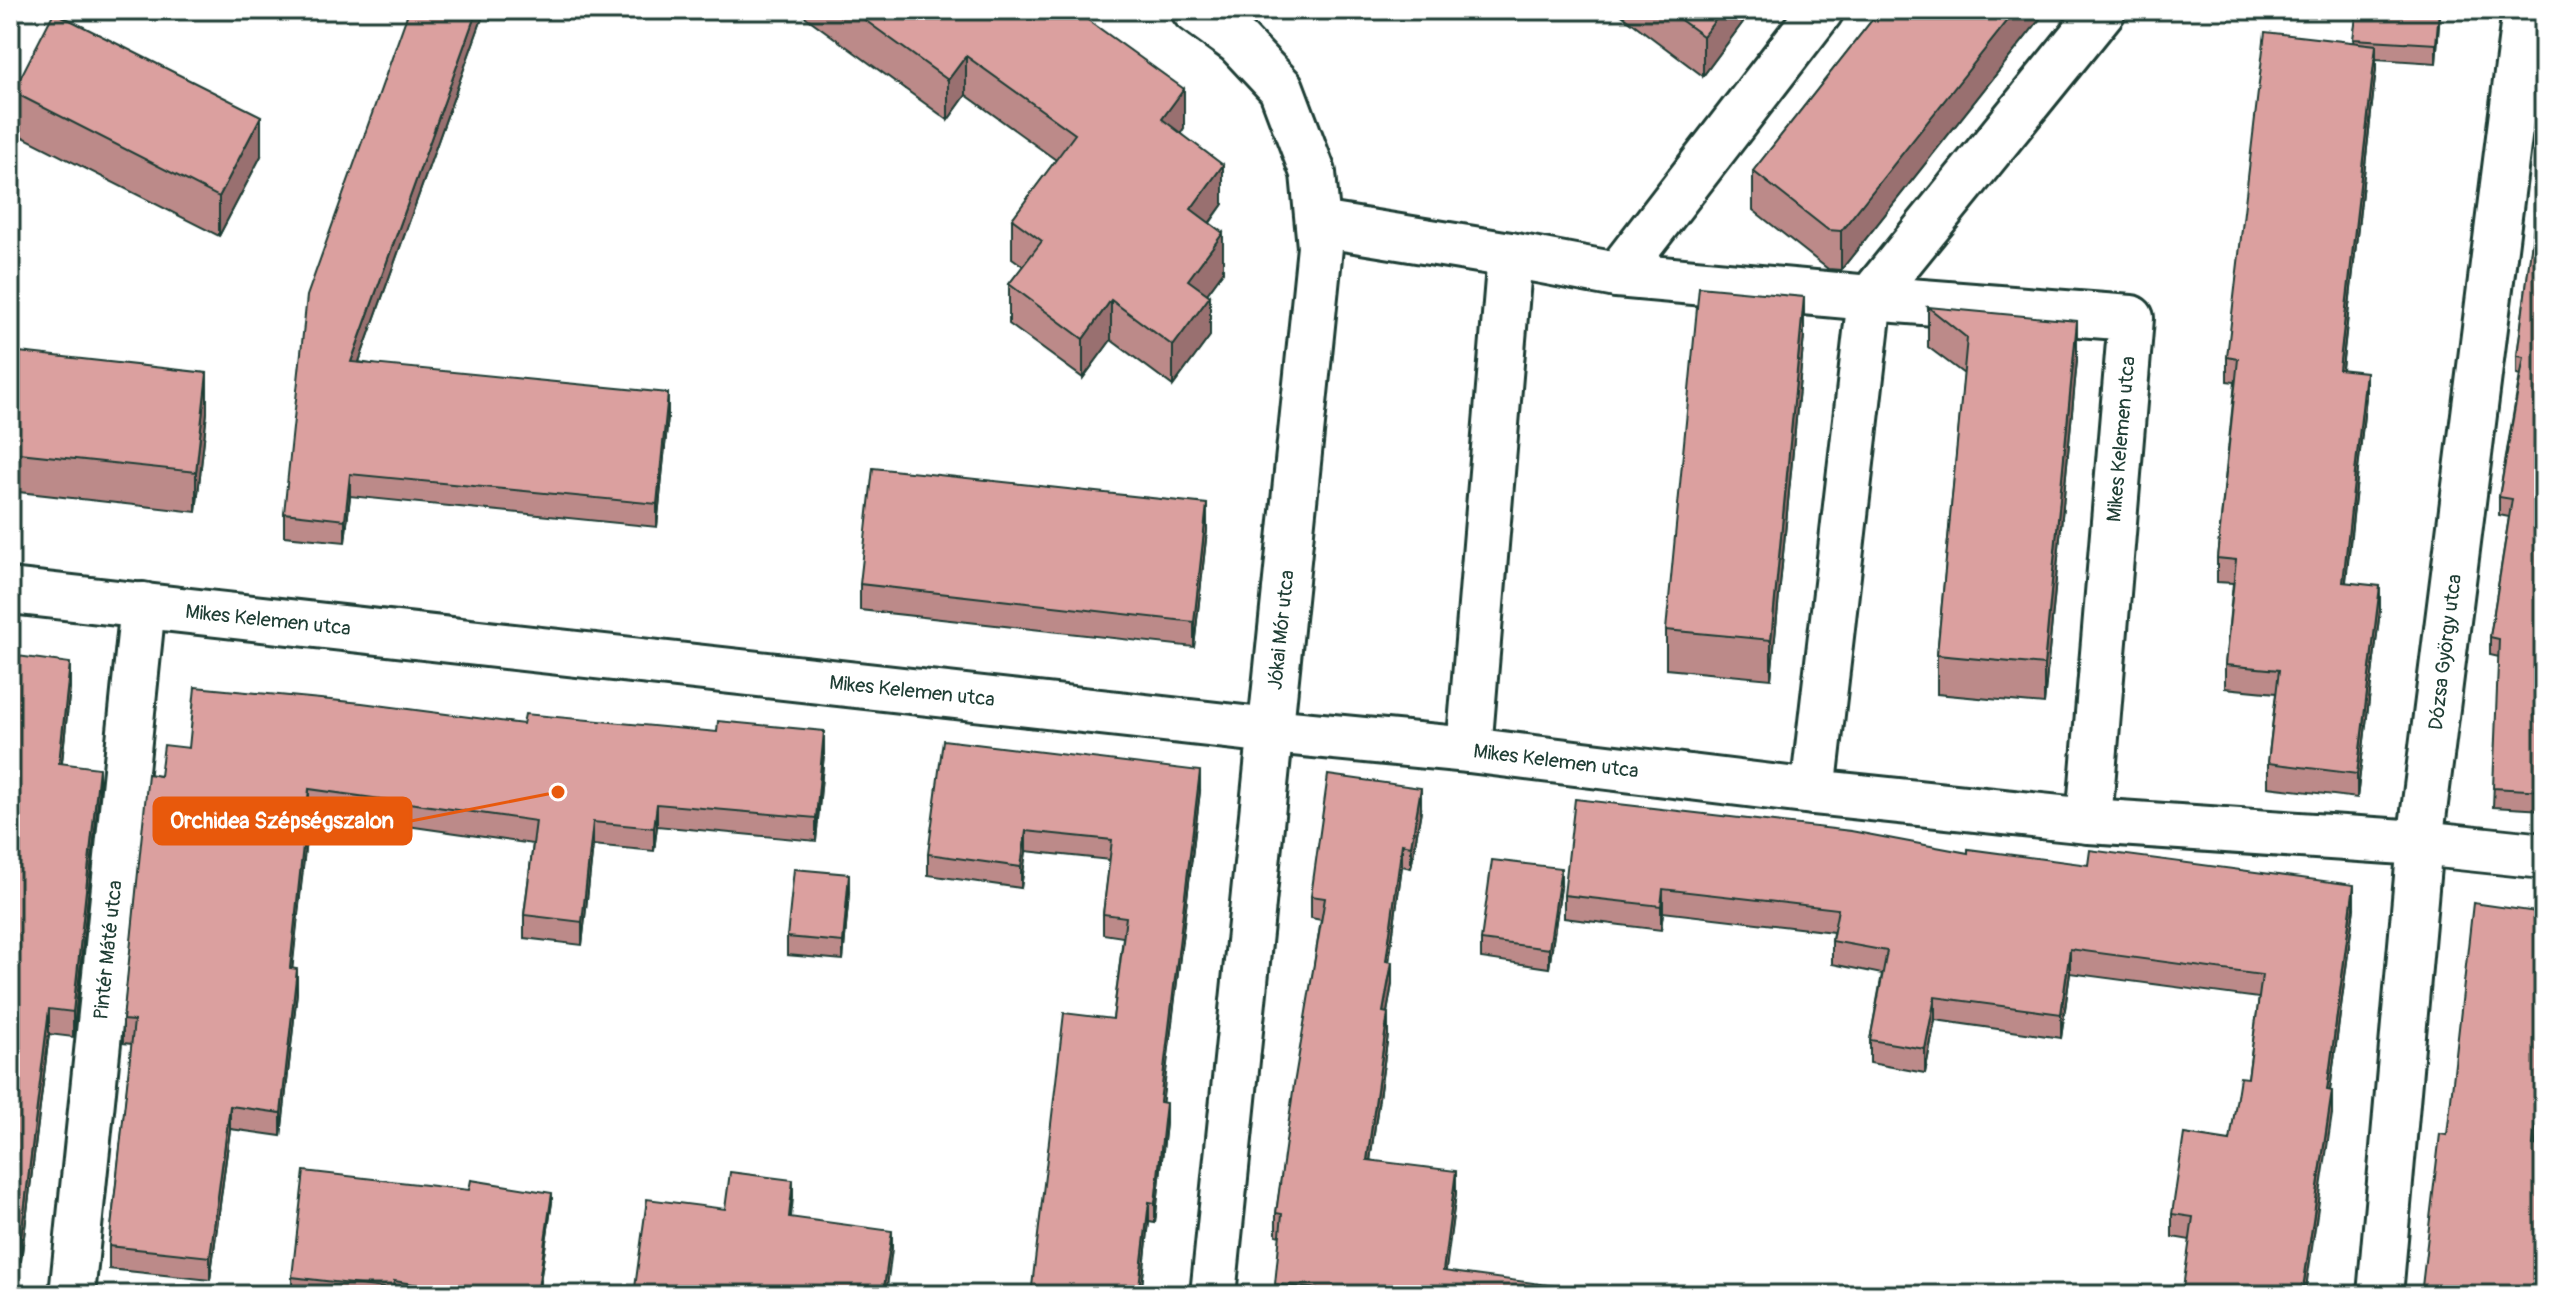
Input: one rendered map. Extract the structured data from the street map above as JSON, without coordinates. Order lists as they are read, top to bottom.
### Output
{
  "streets": {
    "street": [
      "Mikes Kelemen utca",
      "Jókai Mór utca",
      "Dózsa György utca",
      "Pintér Máté utca"
    ]
  },
  "crossings": [
    ["Mikes Kelemen utca", "Jókai Mór utca"],
    ["Mikes Kelemen utca", "Dózsa György utca"],
    ["Mikes Kelemen utca", "Pintér Máté utca"]
  ],
  "places": ["Orchidea Szépségszalon"]
}
